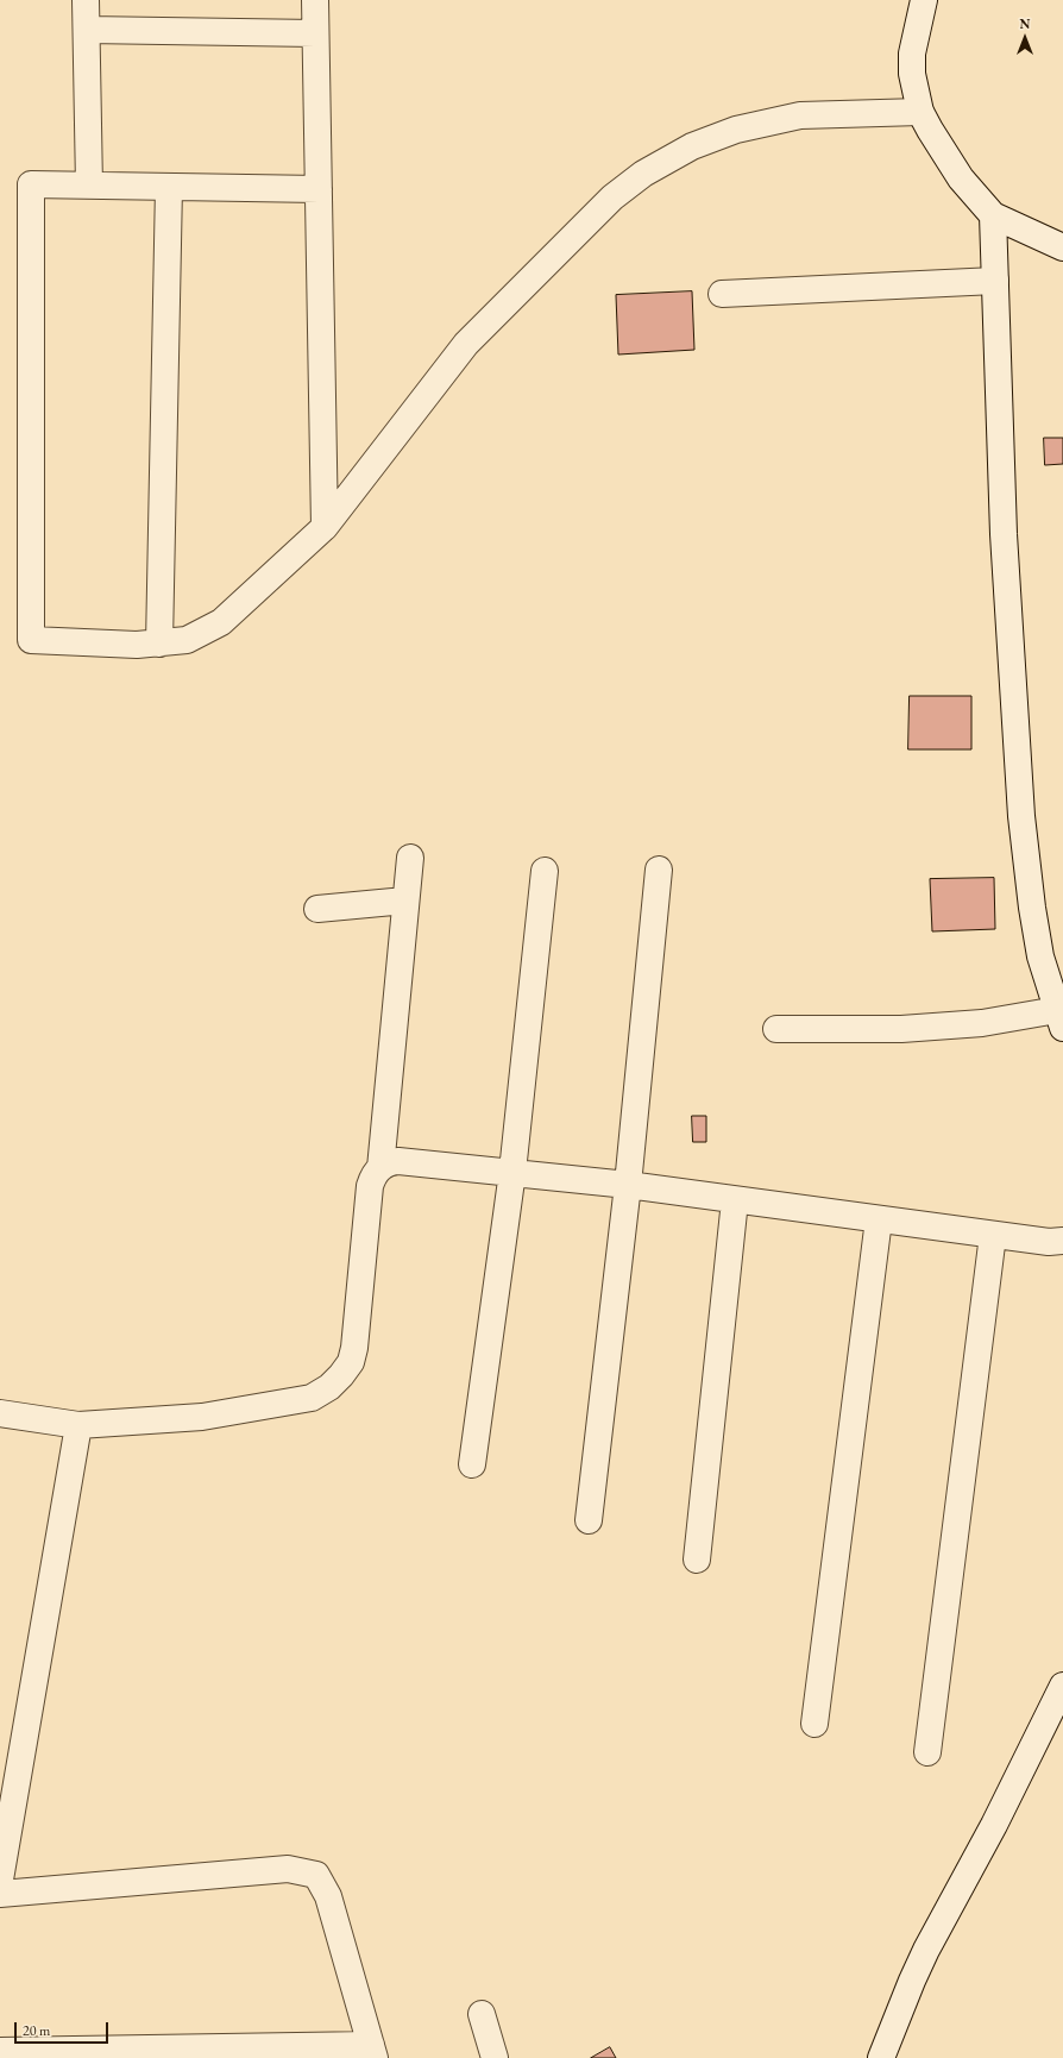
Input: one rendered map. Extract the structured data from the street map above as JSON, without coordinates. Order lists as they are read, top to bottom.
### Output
{
  "scale_bar": "20 m",
  "north": "top"
}
